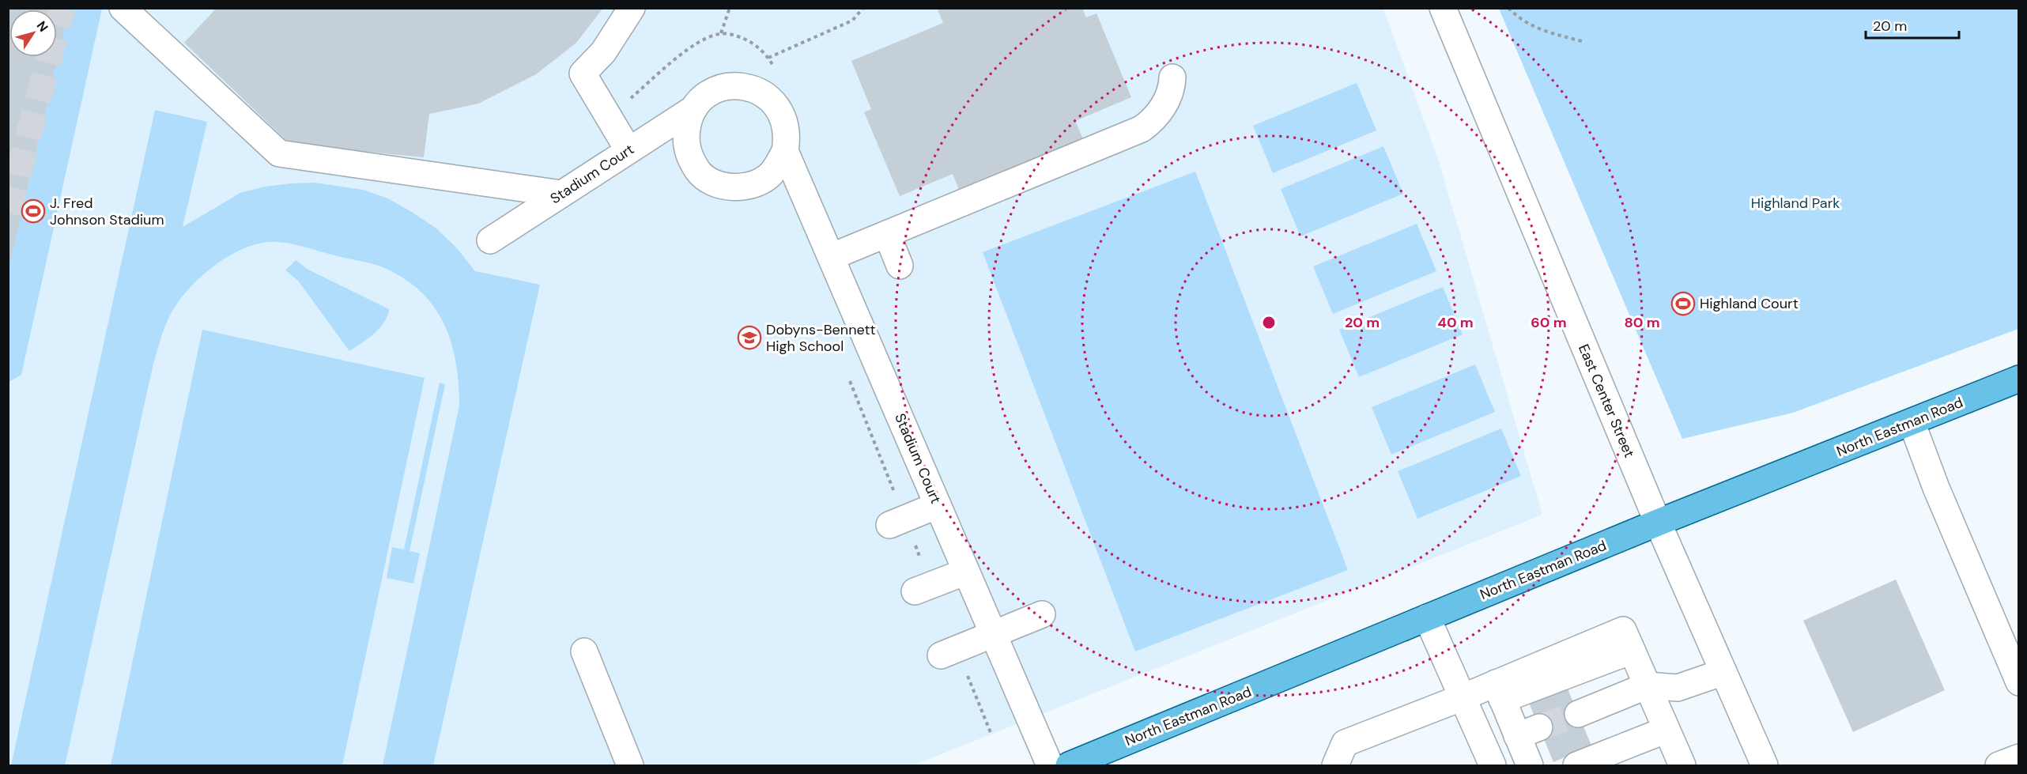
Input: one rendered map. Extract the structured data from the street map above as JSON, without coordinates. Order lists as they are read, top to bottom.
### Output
{
  "streets": {
    "main road": ["North Eastman Road"],
    "street": ["Stadium Court", "East Center Street"]
  },
  "crossings": [
    ["East Center Street", "North Eastman Road"]
  ],
  "parks": ["Highland Park"],
  "places": {
    "sports": ["J. Fred Johnson Stadium", "Highland Court"],
    "school or university": ["Dobyns-Bennett High School"]
  },
  "scale_bar": "20 m",
  "north": "top right",
  "rings": [
    "20 m",
    "40 m",
    "60 m",
    "80 m"
  ]
}
